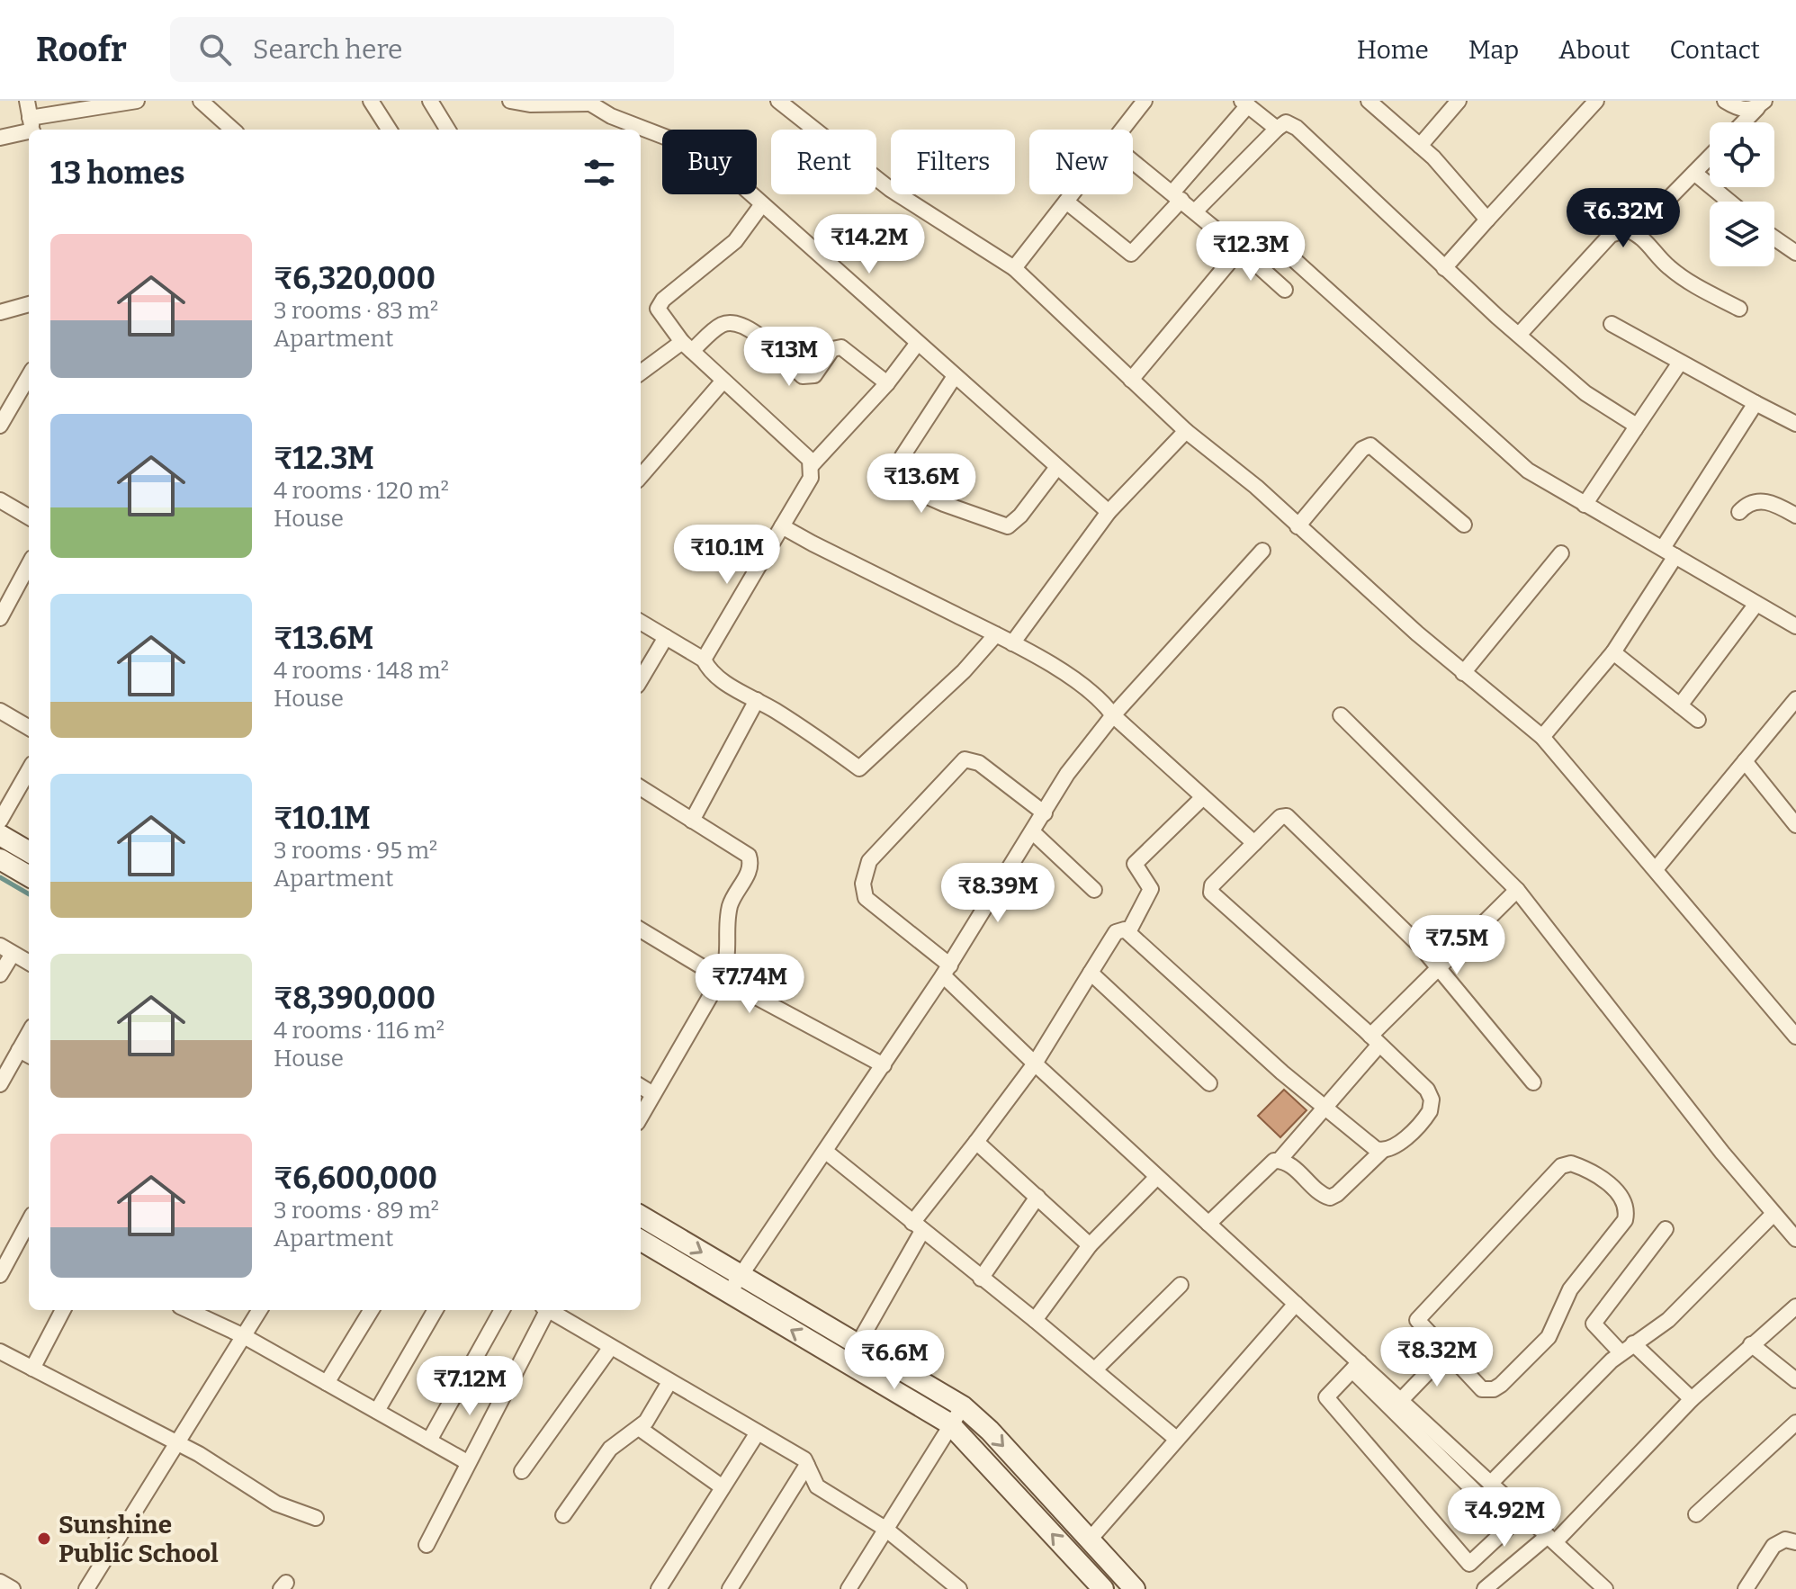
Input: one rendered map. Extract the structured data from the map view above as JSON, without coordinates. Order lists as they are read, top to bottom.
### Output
{
  "places": ["Sunshine Public School"],
  "page": {
    "header": "Roofr",
    "search": "Search here",
    "nav": [
      "Home",
      "Map",
      "About",
      "Contact"
    ],
    "chip": [
      "Buy",
      "Rent",
      "Filters",
      "New"
    ],
    "heading": "13 homes",
    "price": [
      "₹6.32M",
      "₹14.2M",
      "₹12.3M",
      "₹13M",
      "₹13.6M",
      "₹10.1M",
      "₹8.39M",
      "₹7.5M",
      "₹7.74M",
      "₹8.32M",
      "₹6.6M",
      "₹7.12M",
      "₹4.92M"
    ],
    "list": [
      {
        "name": "₹6,320,000",
        "note": "3 rooms · 83 m² · Apartment"
      },
      {
        "name": "₹12.3M",
        "note": "4 rooms · 120 m² · House"
      },
      {
        "name": "₹13.6M",
        "note": "4 rooms · 148 m² · House"
      },
      {
        "name": "₹10.1M",
        "note": "3 rooms · 95 m² · Apartment"
      },
      {
        "name": "₹8,390,000",
        "note": "4 rooms · 116 m² · House"
      },
      {
        "name": "₹6,600,000",
        "note": "3 rooms · 89 m² · Apartment"
      }
    ]
  }
}
